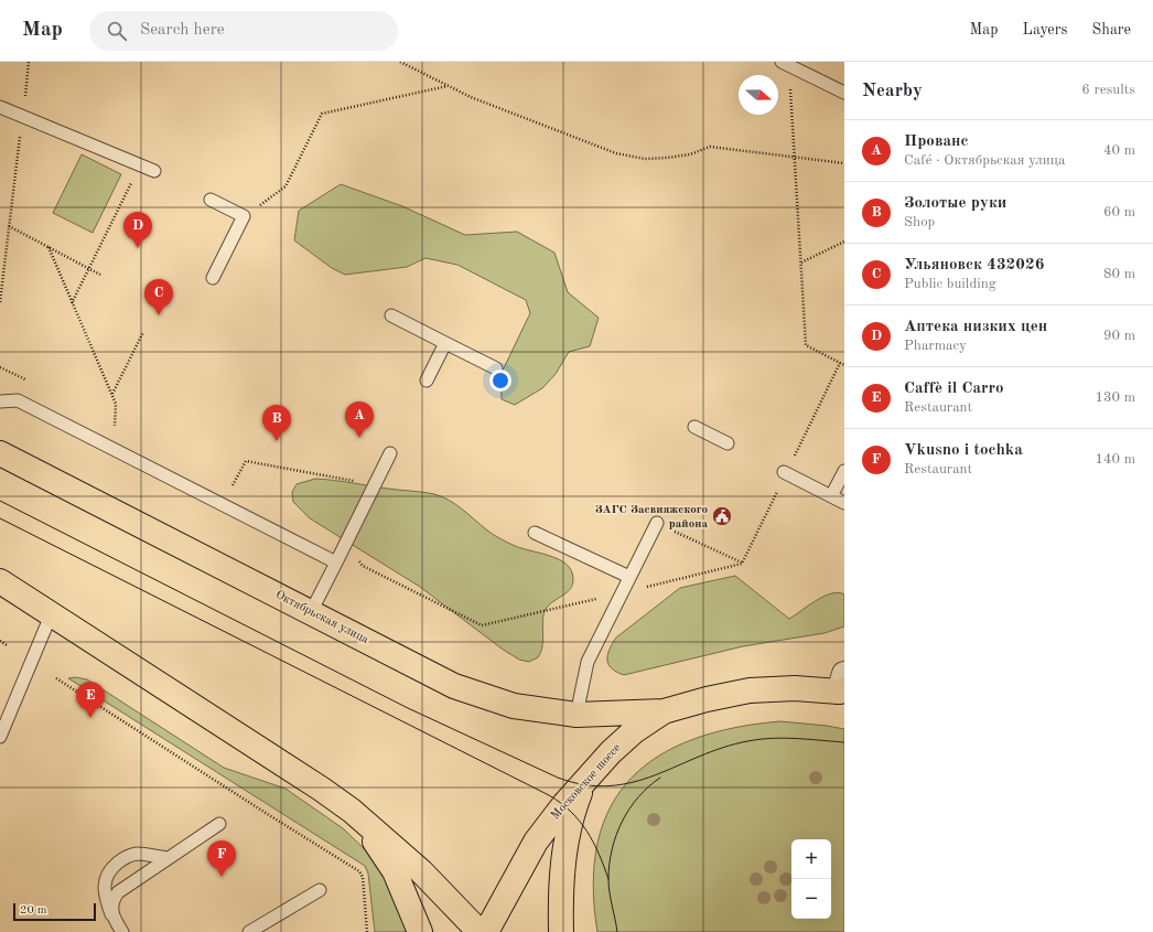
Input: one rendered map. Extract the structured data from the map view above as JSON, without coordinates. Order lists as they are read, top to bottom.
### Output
{
  "streets": {
    "main road": ["Октябрьская улица", "Московское шоссе"]
  },
  "crossings": [
    ["Октябрьская улица", "Московское шоссе"]
  ],
  "places": {
    "public building": ["ЗАГС Засвияжского района"]
  },
  "scale_bar": "20 m",
  "north": "right",
  "page": {
    "header": "Map",
    "search": "Search here",
    "nav": ["Map", "Layers", "Share"],
    "heading": ["Nearby", "6 results"],
    "list": [
      {
        "mark": "A",
        "name": "Прованс",
        "note": "Café · Октябрьская улица",
        "value": "40 m"
      },
      {
        "mark": "B",
        "name": "Золотые руки",
        "note": "Shop",
        "value": "60 m"
      },
      {
        "mark": "C",
        "name": "Ульяновск 432026",
        "note": "Public building",
        "value": "80 m"
      },
      {
        "mark": "D",
        "name": "Аптека низких цен",
        "note": "Pharmacy",
        "value": "90 m"
      },
      {
        "mark": "E",
        "name": "Caffè il Carro",
        "note": "Restaurant",
        "value": "130 m"
      },
      {
        "mark": "F",
        "name": "Vkusno i tochka",
        "note": "Restaurant",
        "value": "140 m"
      }
    ],
    "pins": [
      "D",
      "C",
      "A",
      "B",
      "E",
      "F"
    ],
    "map_buttons": ["+", "−"],
    "scale": "20 m"
  }
}
